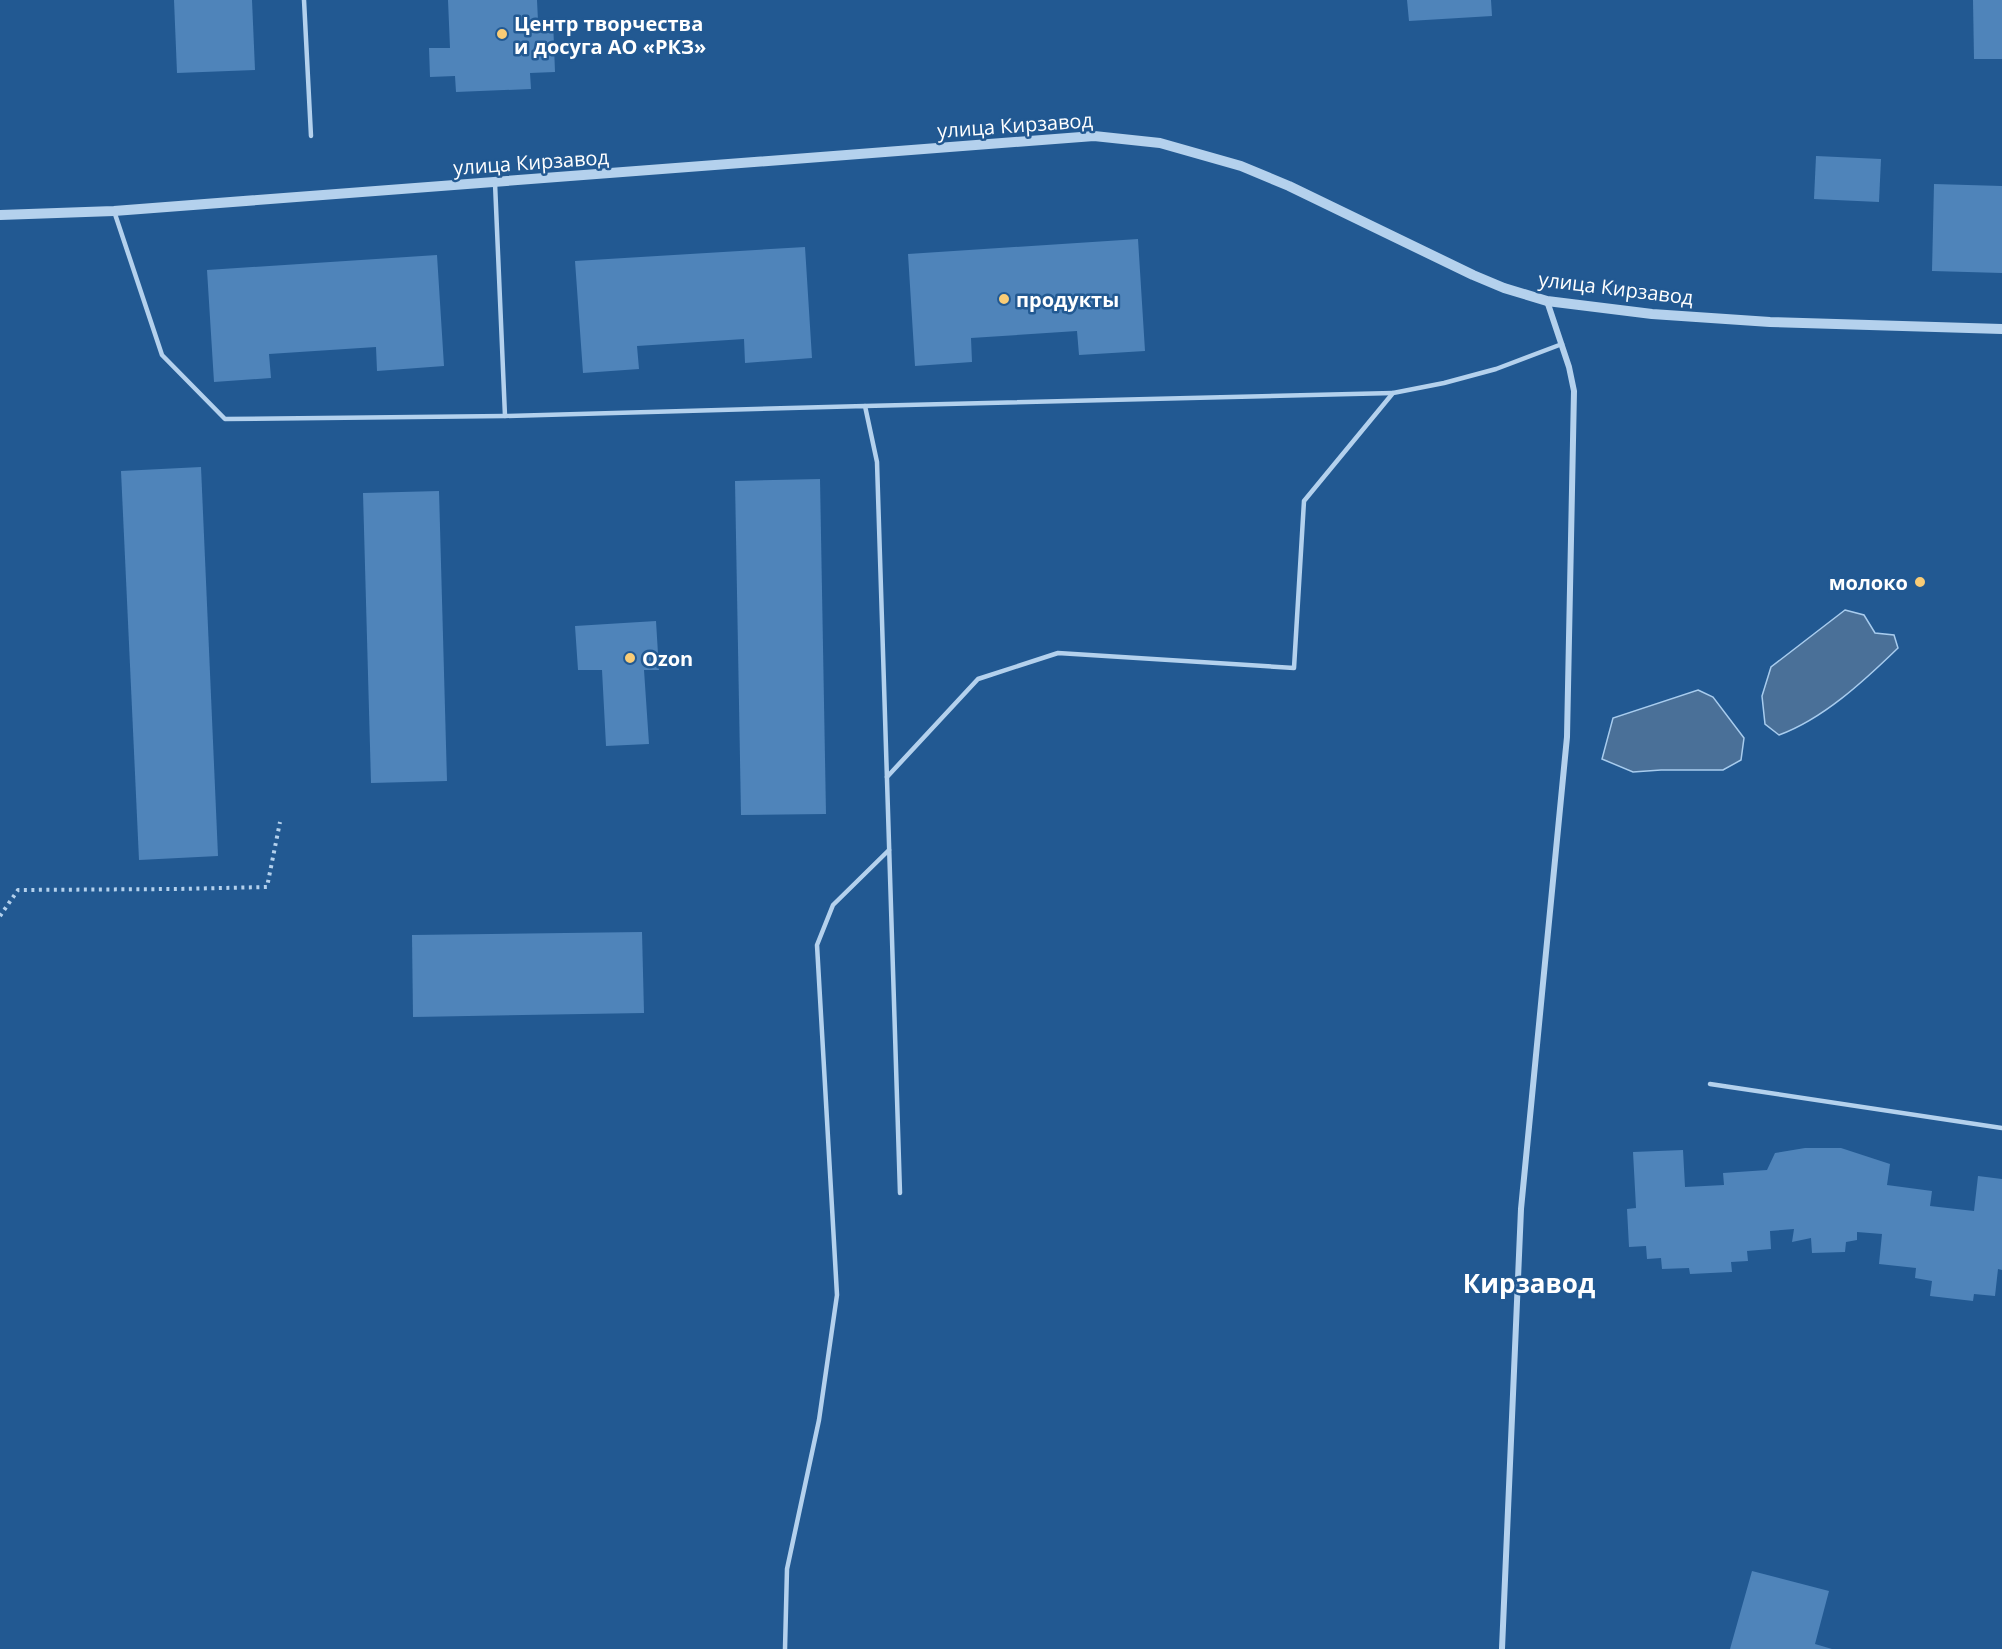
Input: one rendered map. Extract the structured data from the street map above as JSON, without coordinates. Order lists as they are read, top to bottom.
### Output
{
  "streets": {
    "street": ["улица Кирзавод"]
  },
  "districts": ["Кирзавод"],
  "places": [
    "Центр творчества и досуга АО «РКЗ»",
    "продукты",
    "молоко",
    "Ozon"
  ]
}
